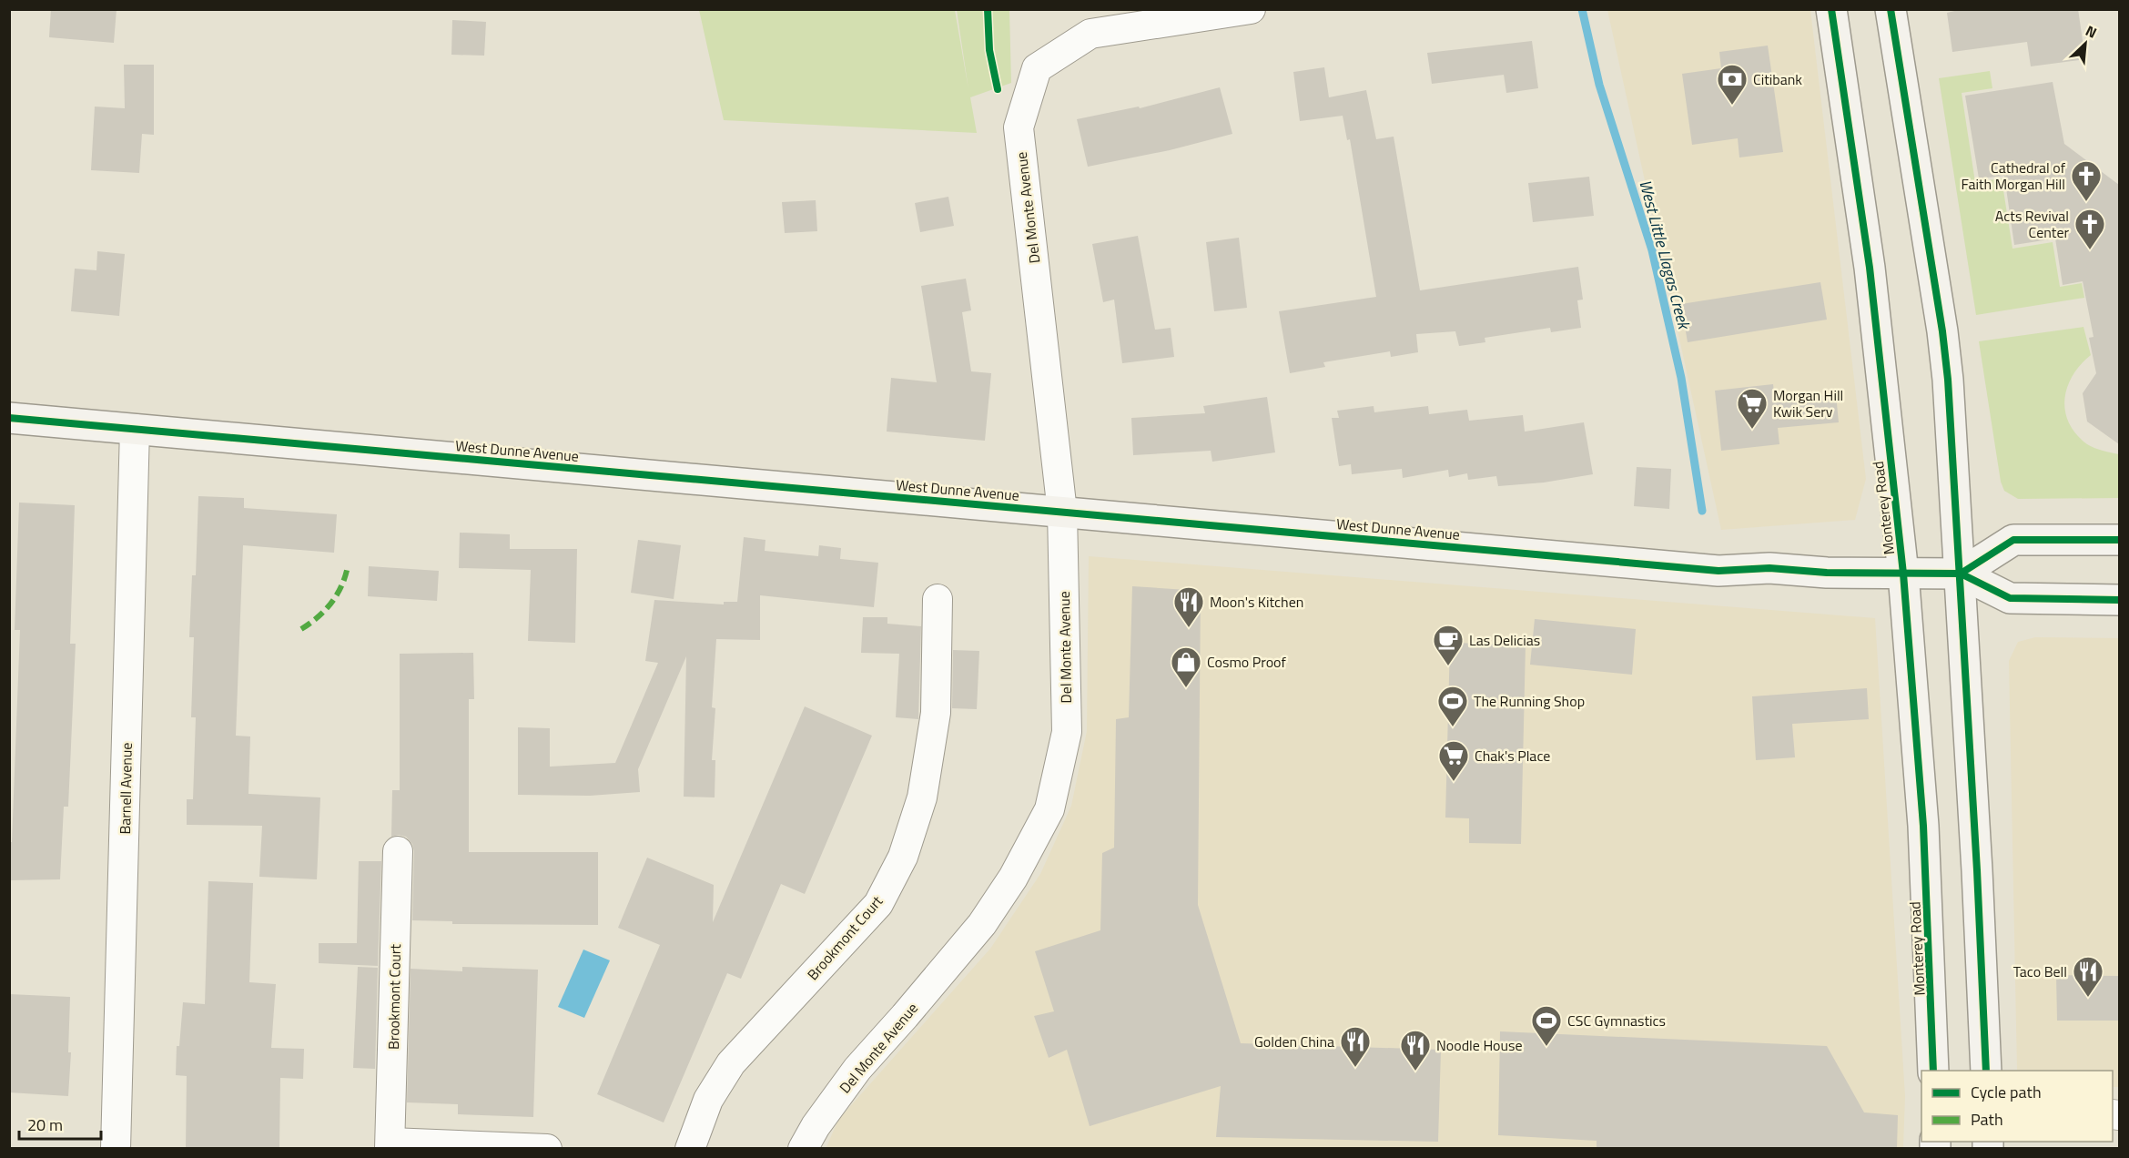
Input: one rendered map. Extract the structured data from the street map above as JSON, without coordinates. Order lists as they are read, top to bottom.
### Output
{
  "streets": {
    "main road": ["West Dunne Avenue", "Monterey Road"],
    "street": ["Del Monte Avenue", "Barnell Avenue", "Brookmont Court"]
  },
  "crossings": [
    ["Del Monte Avenue", "West Dunne Avenue"],
    ["West Dunne Avenue", "Monterey Road"],
    ["West Dunne Avenue", "Barnell Avenue"]
  ],
  "water": ["West Little Llagas Creek"],
  "places": {
    "bank": ["Citibank"],
    "church": ["Cathedral of Faith Morgan Hill", "Acts Revival Center"],
    "supermarket": ["Morgan Hill Kwik Serv", "Chak's Place"],
    "restaurant": [
      "Moon's Kitchen",
      "Taco Bell",
      "Golden China",
      "Noodle House"
    ],
    "cafe": ["Las Delicias"],
    "shop": ["Cosmo Proof"],
    "sports": ["The Running Shop", "CSC Gymnastics"]
  },
  "legend": ["Cycle path", "Path"],
  "scale_bar": "20 m",
  "north": "top right"
}
